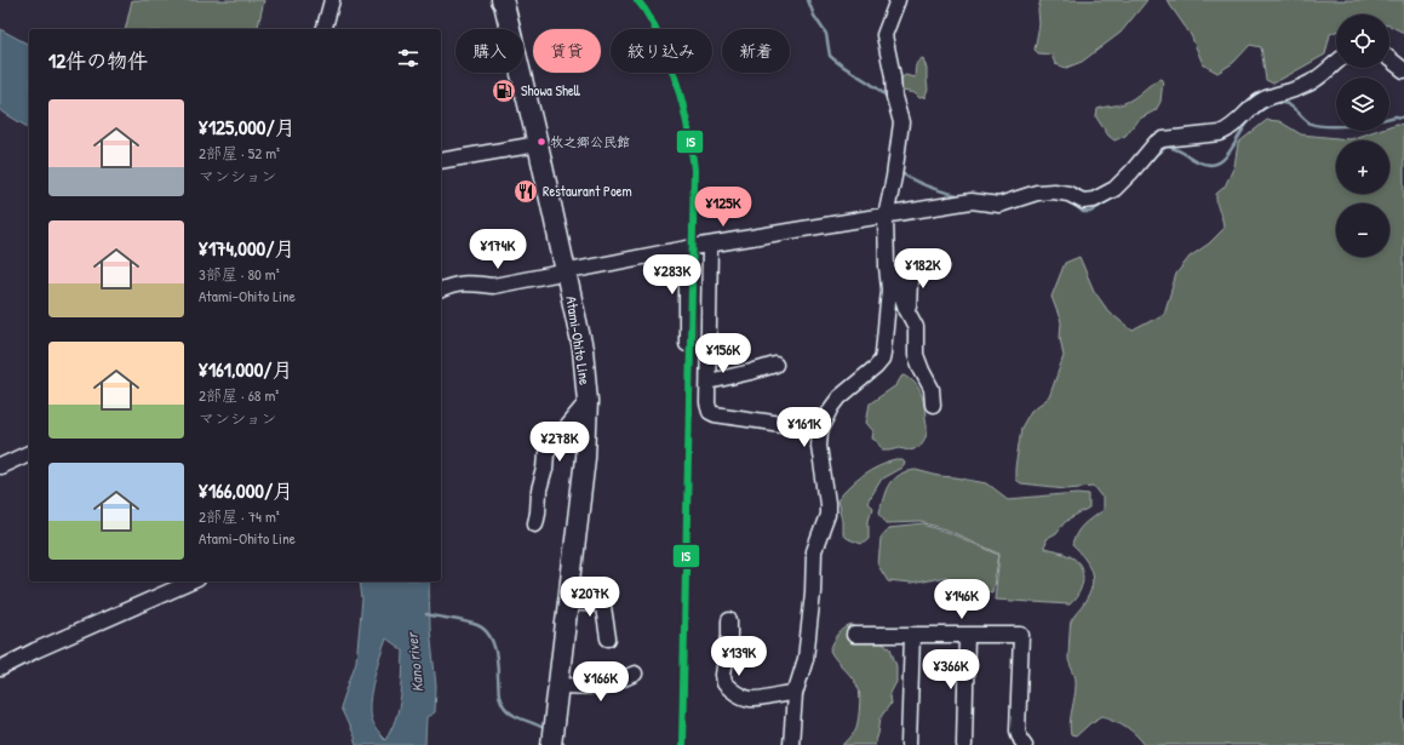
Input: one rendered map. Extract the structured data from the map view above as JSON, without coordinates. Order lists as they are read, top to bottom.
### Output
{
  "streets": {
    "main road": ["Atami-Ohito Line"]
  },
  "water": ["Kano river"],
  "places": {
    "fuel station": ["Showa Shell"],
    "other": ["牧之郷公民館"],
    "restaurant": ["Restaurant Poem"]
  },
  "lines": ["transit line IS"],
  "page": {
    "map_buttons": ["+", "−"],
    "chip": [
      "購入",
      "賃貸",
      "絞り込み",
      "新着"
    ],
    "heading": "12件の物件",
    "list": [
      {
        "name": "¥125,000/月",
        "note": "2部屋 · 52 m² · マンション"
      },
      {
        "name": "¥174,000/月",
        "note": "3部屋 · 80 m² · Atami-Ohito Line"
      },
      {
        "name": "¥161,000/月",
        "note": "2部屋 · 68 m² · マンション"
      },
      {
        "name": "¥166,000/月",
        "note": "2部屋 · 74 m² · Atami-Ohito Line"
      }
    ],
    "price": [
      "¥125K",
      "¥174K",
      "¥182K",
      "¥283K",
      "¥156K",
      "¥161K",
      "¥278K",
      "¥207K",
      "¥146K",
      "¥139K",
      "¥366K",
      "¥166K"
    ]
  }
}
